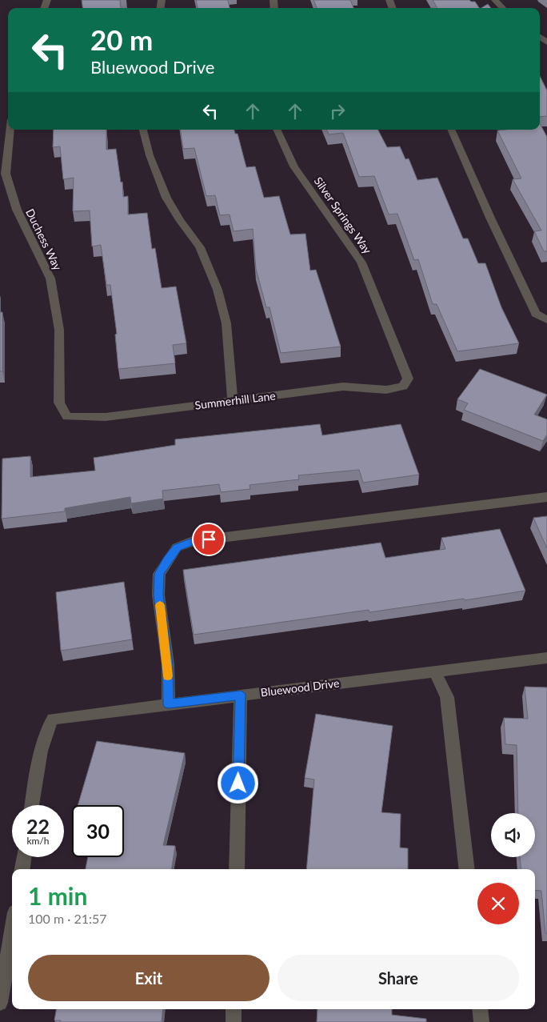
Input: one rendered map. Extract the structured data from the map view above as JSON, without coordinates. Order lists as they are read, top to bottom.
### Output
{
  "streets": {
    "street": [
      "Silver Springs Way",
      "Duchess Way",
      "Summerhill Lane",
      "Bluewood Drive"
    ]
  },
  "crossings": [
    ["Silver Springs Way", "Summerhill Lane"],
    ["Duchess Way", "Summerhill Lane"]
  ],
  "page": {
    "turn": ["20 m", "Bluewood Drive"],
    "speed": "22 km/h",
    "limit": "30",
    "heading": ["1 min", "100 m · 21:57"],
    "buttons": ["Exit", "Share"]
  }
}
